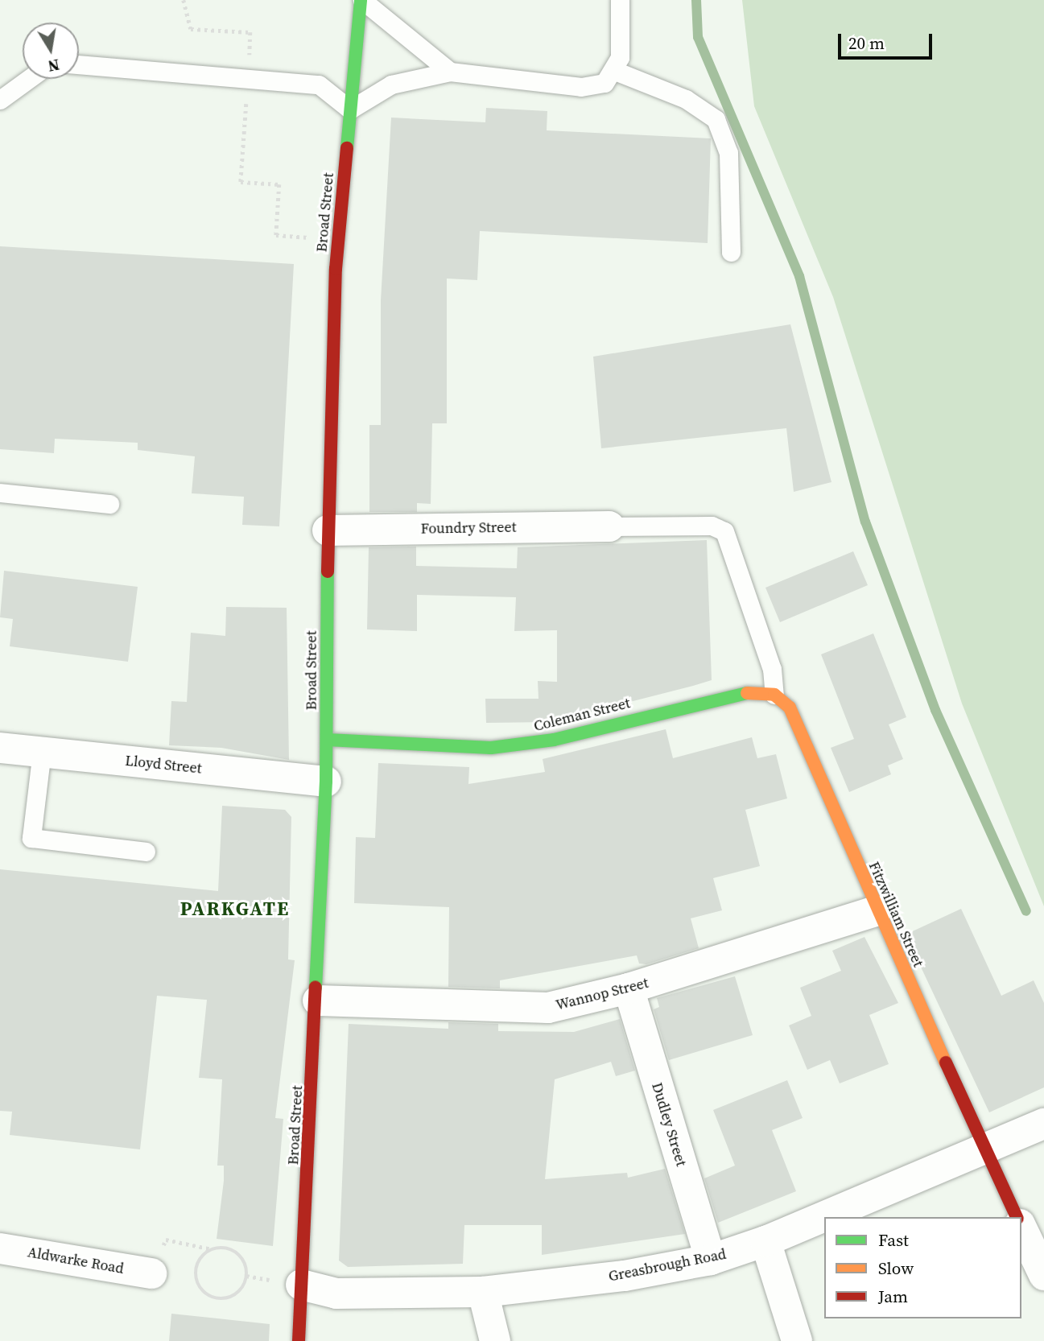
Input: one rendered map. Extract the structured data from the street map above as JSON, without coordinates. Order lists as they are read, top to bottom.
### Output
{
  "streets": {
    "main road": ["Broad Street", "Coleman Street", "Fitzwilliam Street"],
    "street": [
      "Foundry Street",
      "Lloyd Street",
      "Wannop Street",
      "Dudley Street",
      "Aldwarke Road",
      "Greasbrough Road"
    ]
  },
  "crossings": [
    ["Broad Street", "Foundry Street"],
    ["Broad Street", "Coleman Street"],
    ["Broad Street", "Lloyd Street"],
    ["Broad Street", "Wannop Street"],
    ["Broad Street", "Greasbrough Road"],
    ["Coleman Street", "Fitzwilliam Street"],
    ["Fitzwilliam Street", "Wannop Street"],
    ["Fitzwilliam Street", "Greasbrough Road"],
    ["Wannop Street", "Dudley Street"],
    ["Dudley Street", "Greasbrough Road"]
  ],
  "districts": ["PARKGATE"],
  "legend": ["Fast", "Slow", "Jam"],
  "scale_bar": "20 m",
  "north": "bottom"
}
